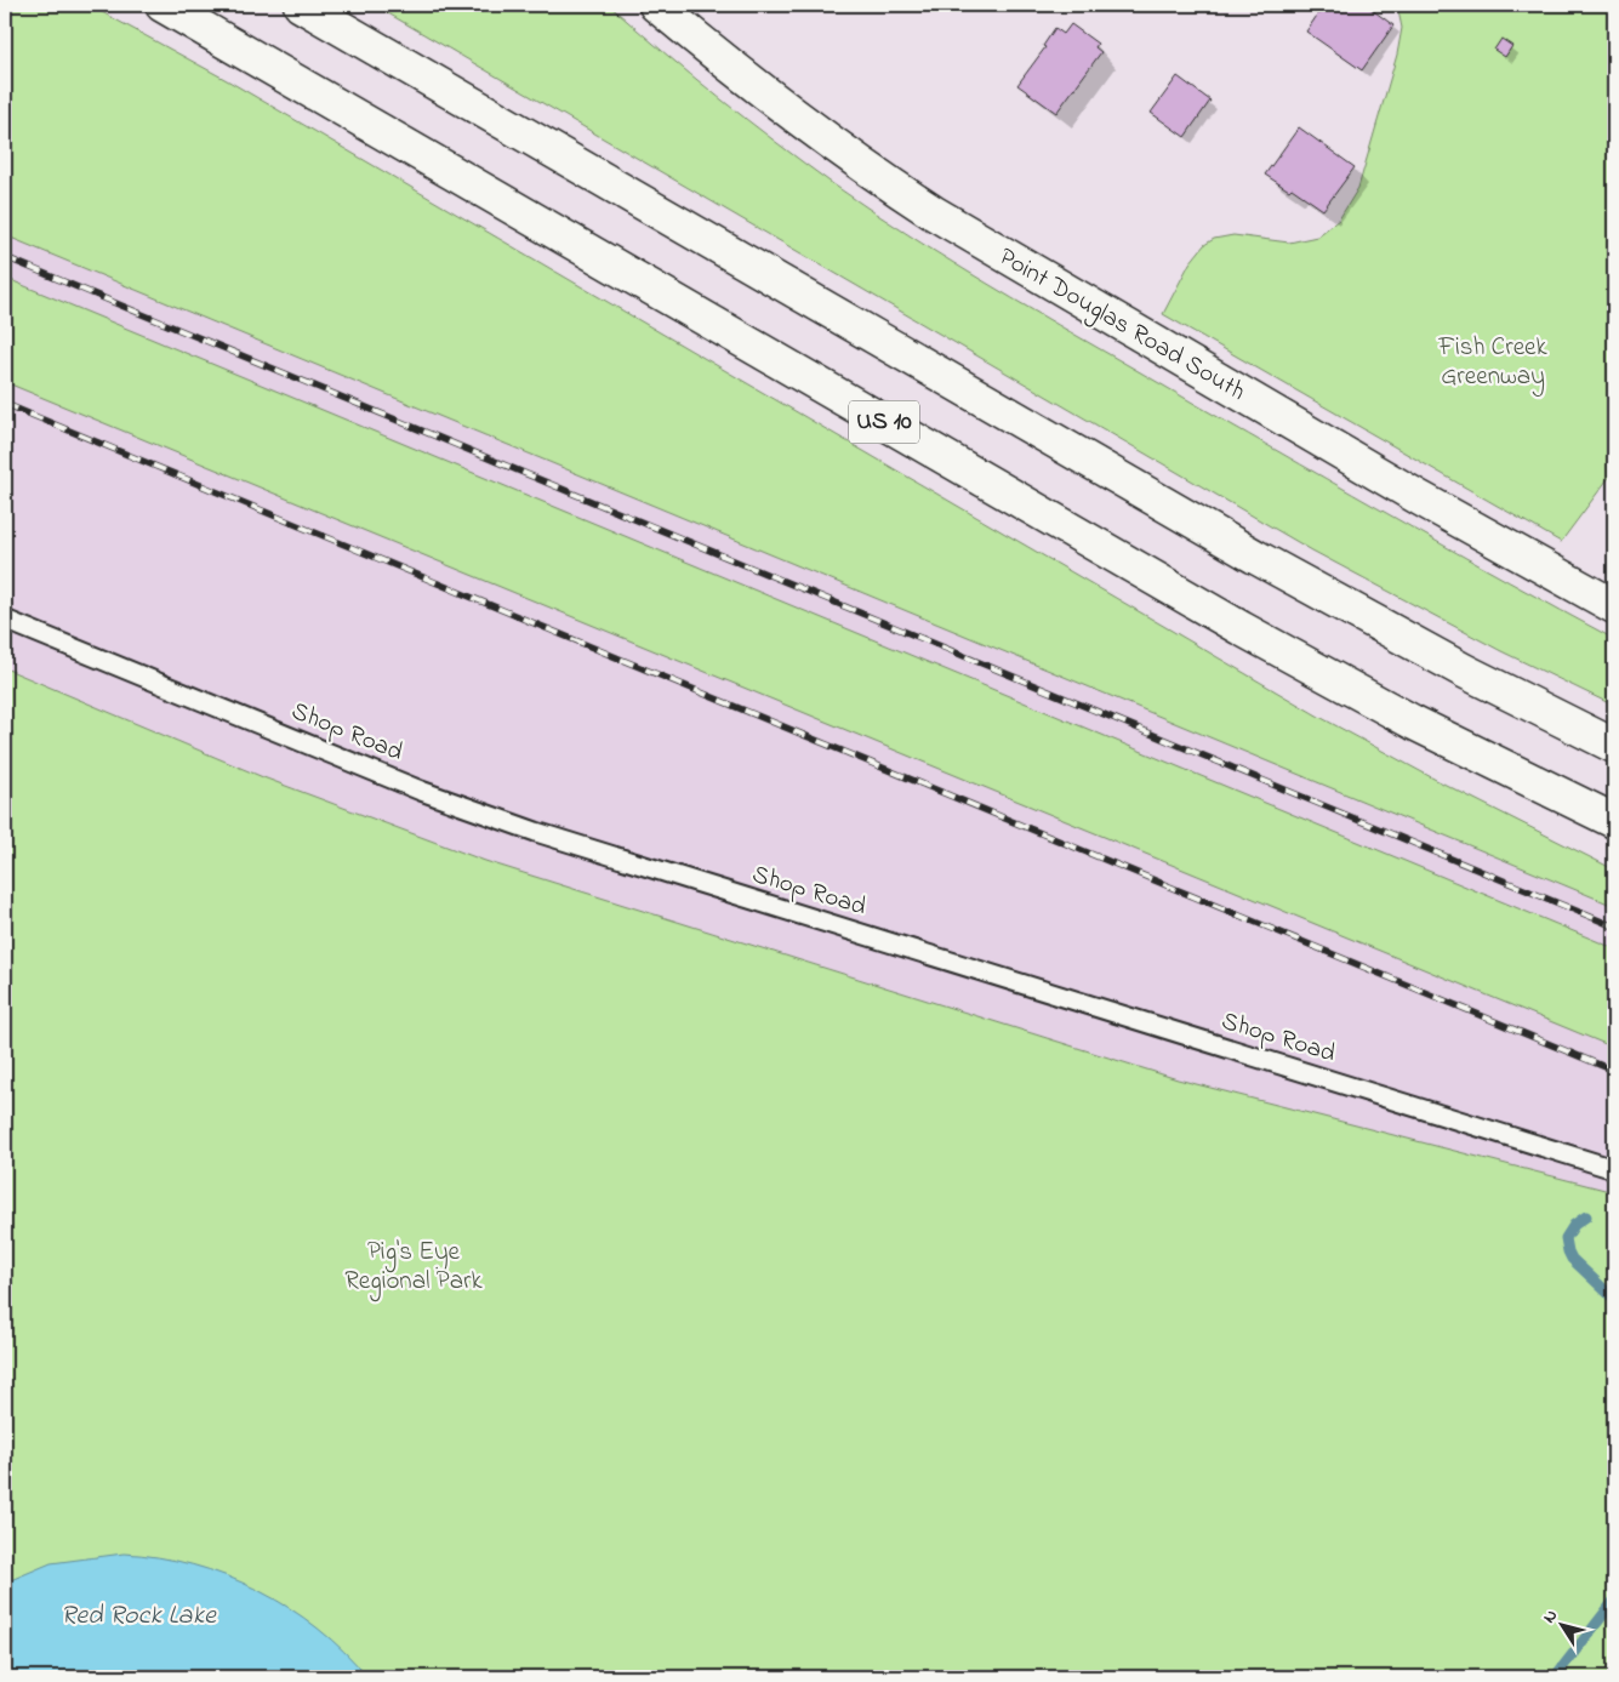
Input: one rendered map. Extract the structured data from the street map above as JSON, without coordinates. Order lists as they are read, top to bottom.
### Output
{
  "streets": {
    "main road": ["Point Douglas Road South", "US 10"],
    "lane": ["Shop Road"]
  },
  "water": ["Red Rock Lake"],
  "parks": ["Fish Creek Greenway", "Pig's Eye Regional Park"],
  "north": "top left"
}
